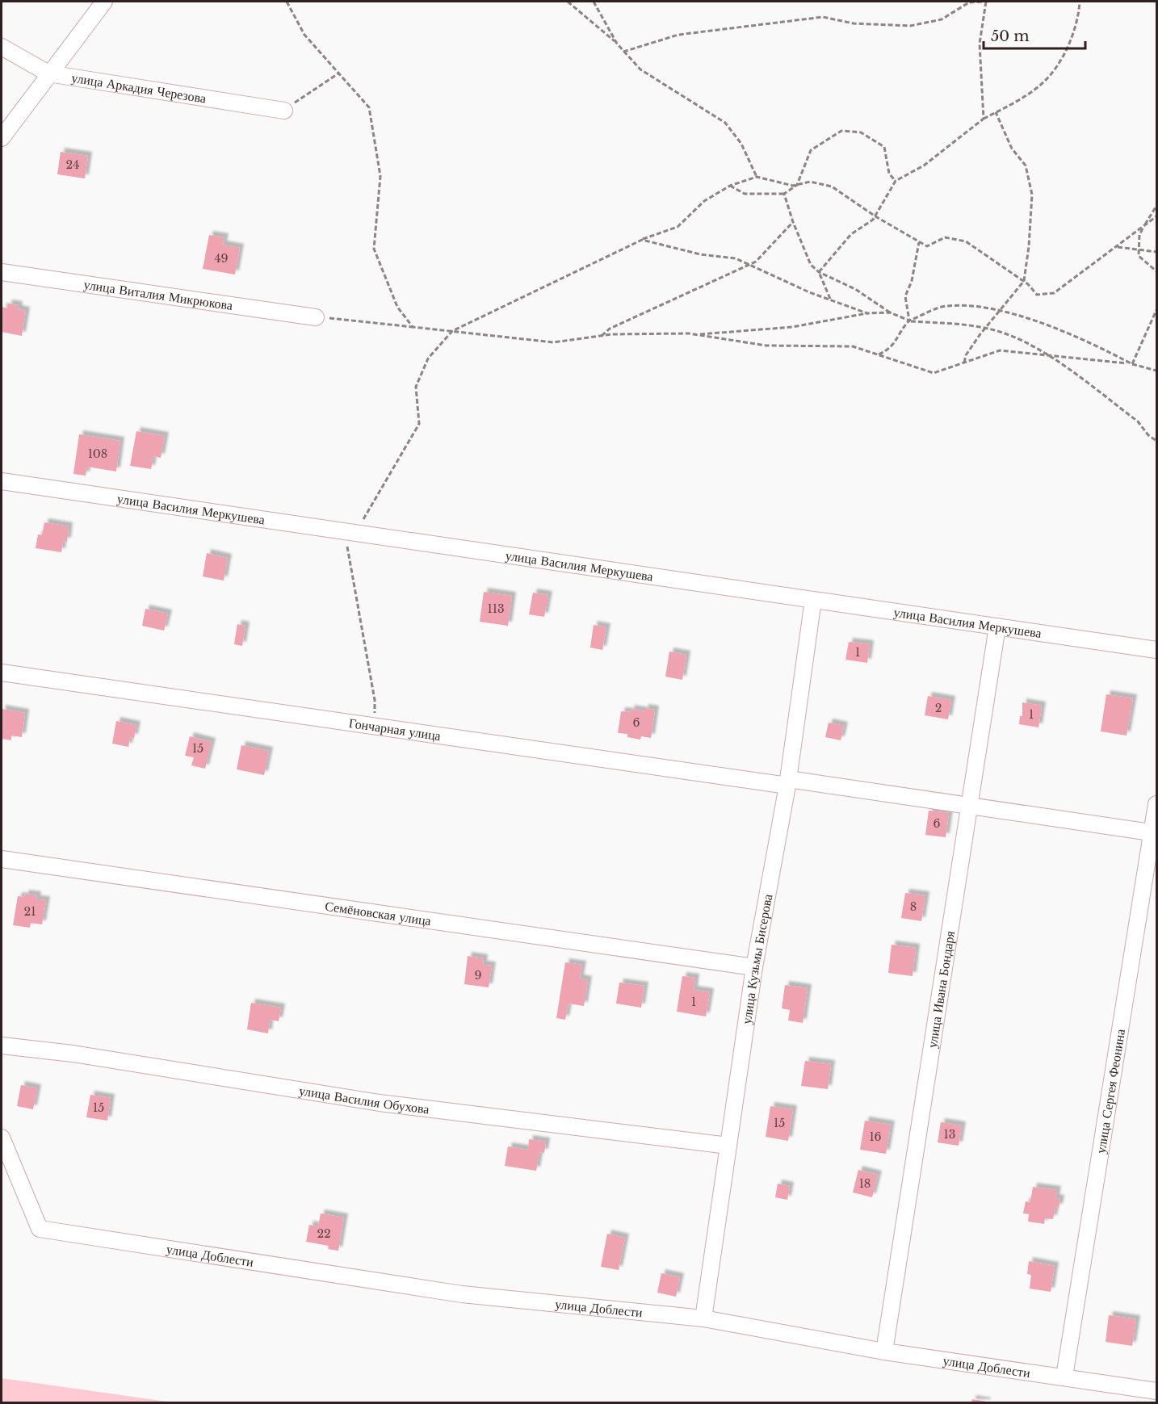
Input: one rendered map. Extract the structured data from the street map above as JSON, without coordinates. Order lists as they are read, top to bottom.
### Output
{
  "streets": {
    "street": [
      "улица Аркадия Черезова",
      "улица Виталия Микрюкова",
      "улица Василия Меркушева",
      "Гончарная улица",
      "Семёновская улица",
      "улица Кузьмы Бисерова",
      "улица Ивана Бондаря",
      "улица Сергея Феонина",
      "улица Василия Обухова",
      "улица Доблести"
    ]
  },
  "crossings": [
    ["улица Василия Меркушева", "улица Кузьмы Бисерова"],
    ["улица Василия Меркушева", "улица Ивана Бондаря"],
    ["Гончарная улица", "улица Кузьмы Бисерова"],
    ["Гончарная улица", "улица Ивана Бондаря"],
    ["Гончарная улица", "улица Сергея Феонина"],
    ["Семёновская улица", "улица Кузьмы Бисерова"],
    ["улица Кузьмы Бисерова", "улица Василия Обухова"],
    ["улица Кузьмы Бисерова", "улица Доблести"],
    ["улица Ивана Бондаря", "улица Доблести"],
    ["улица Сергея Феонина", "улица Доблести"]
  ],
  "house_numbers": [
    "24",
    "49",
    "108",
    "113",
    "1",
    "2",
    "1",
    "6",
    "15",
    "6",
    "8",
    "21",
    "9",
    "1",
    "15",
    "15",
    "13",
    "16",
    "18",
    "22"
  ],
  "scale_bar": "50 m"
}
